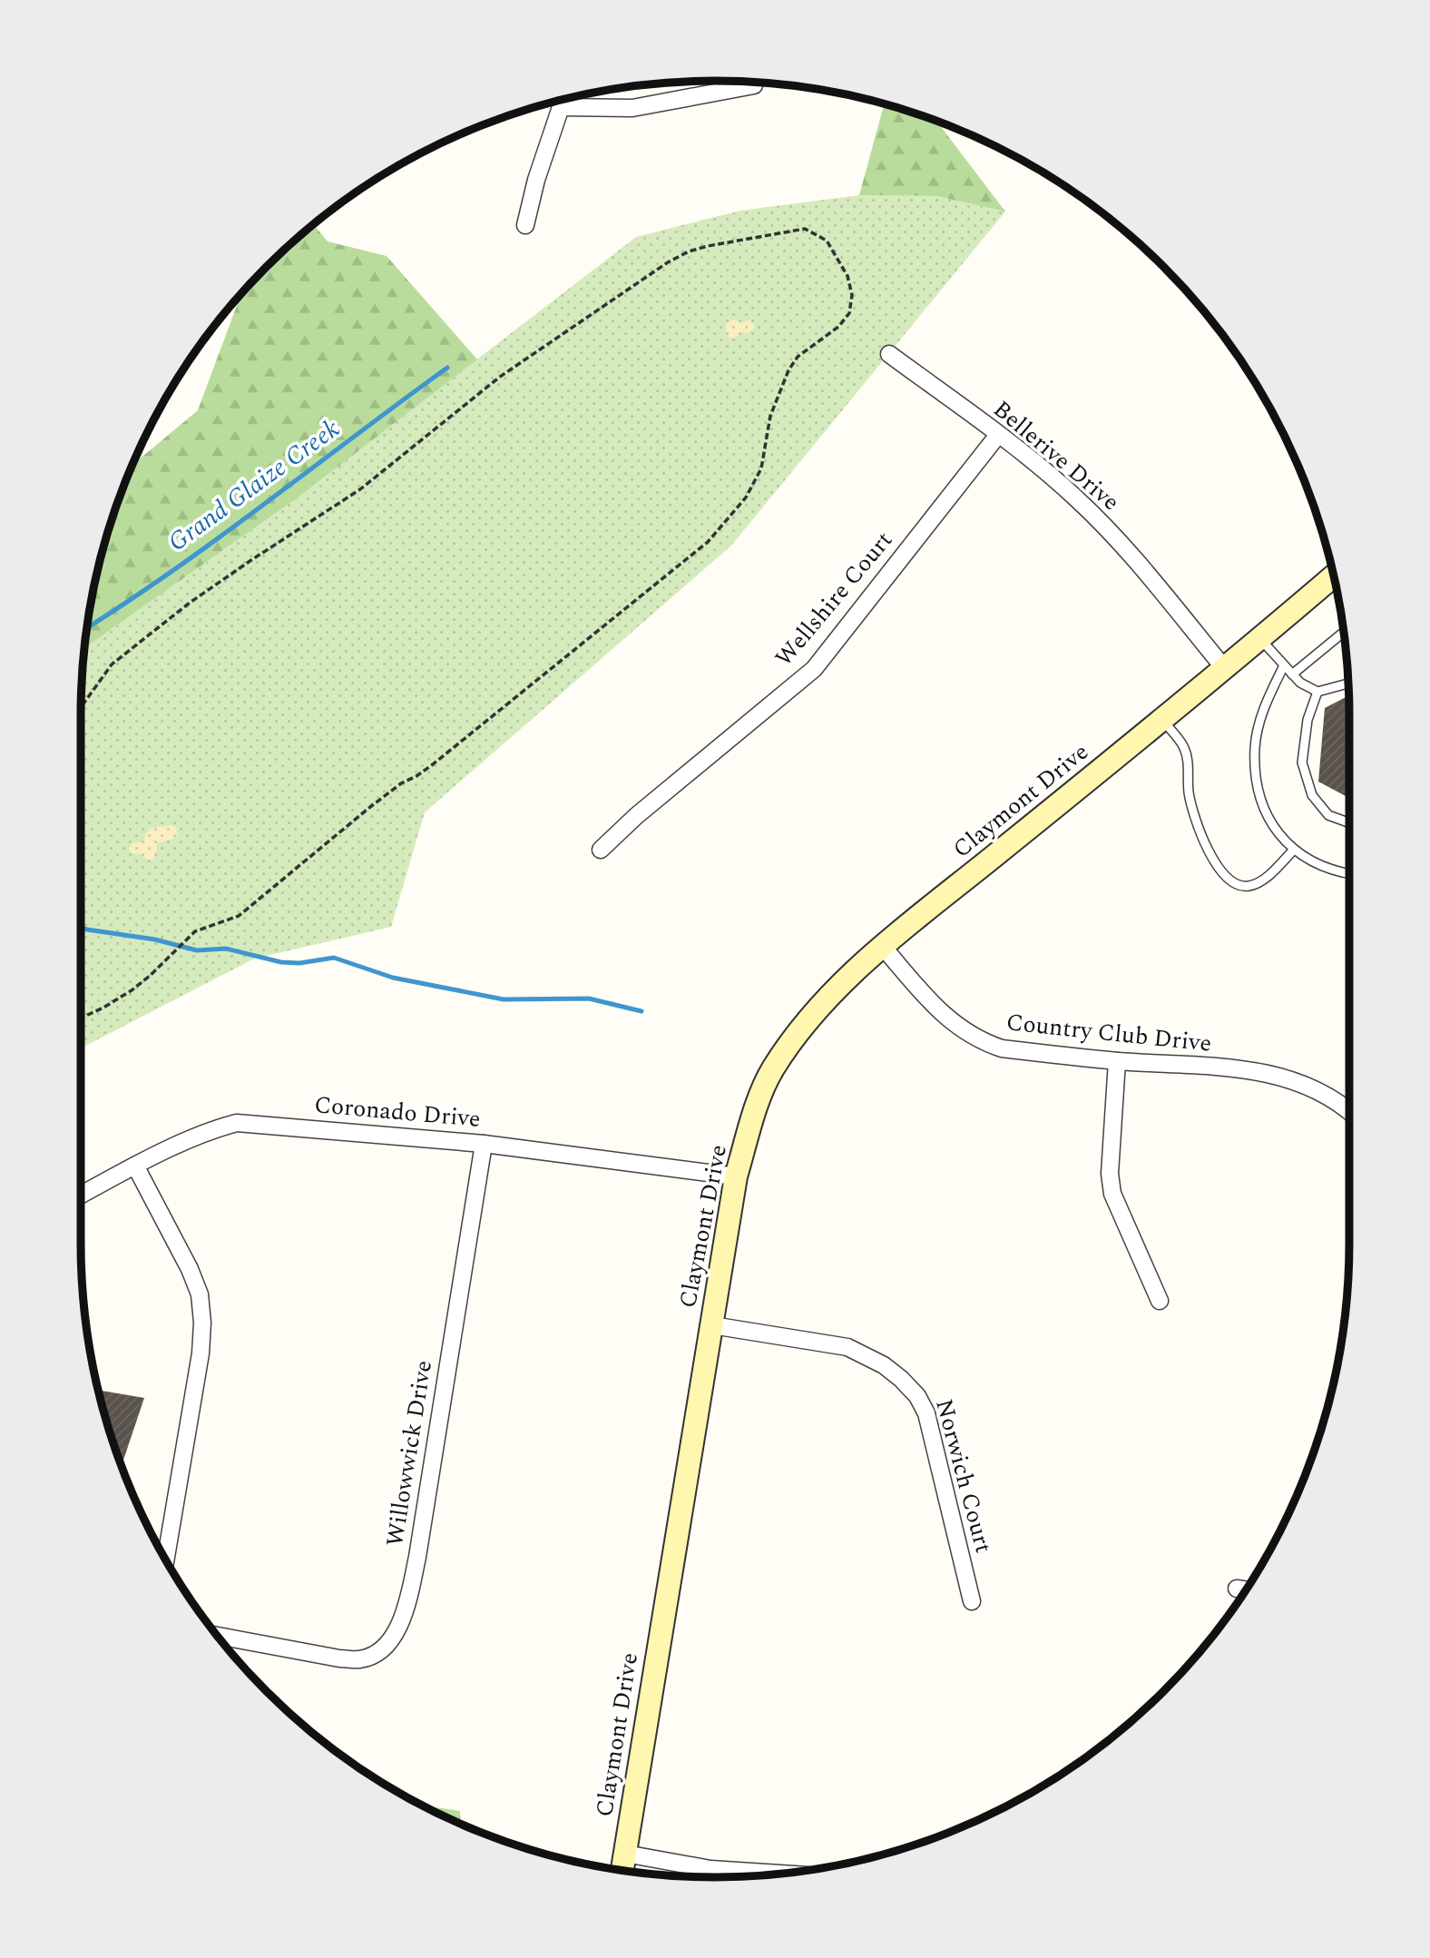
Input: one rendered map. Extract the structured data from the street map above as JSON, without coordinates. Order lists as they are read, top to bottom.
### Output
{
  "streets": {
    "street": [
      "Bellerive Drive",
      "Wellshire Court",
      "Claymont Drive",
      "Country Club Drive",
      "Coronado Drive",
      "Willowwick Drive",
      "Norwich Court"
    ]
  },
  "crossings": [
    ["Bellerive Drive", "Wellshire Court"],
    ["Bellerive Drive", "Claymont Drive"],
    ["Claymont Drive", "Country Club Drive"],
    ["Claymont Drive", "Coronado Drive"],
    ["Claymont Drive", "Norwich Court"],
    ["Coronado Drive", "Willowwick Drive"]
  ],
  "water": ["Grand Glaize Creek"]
}
